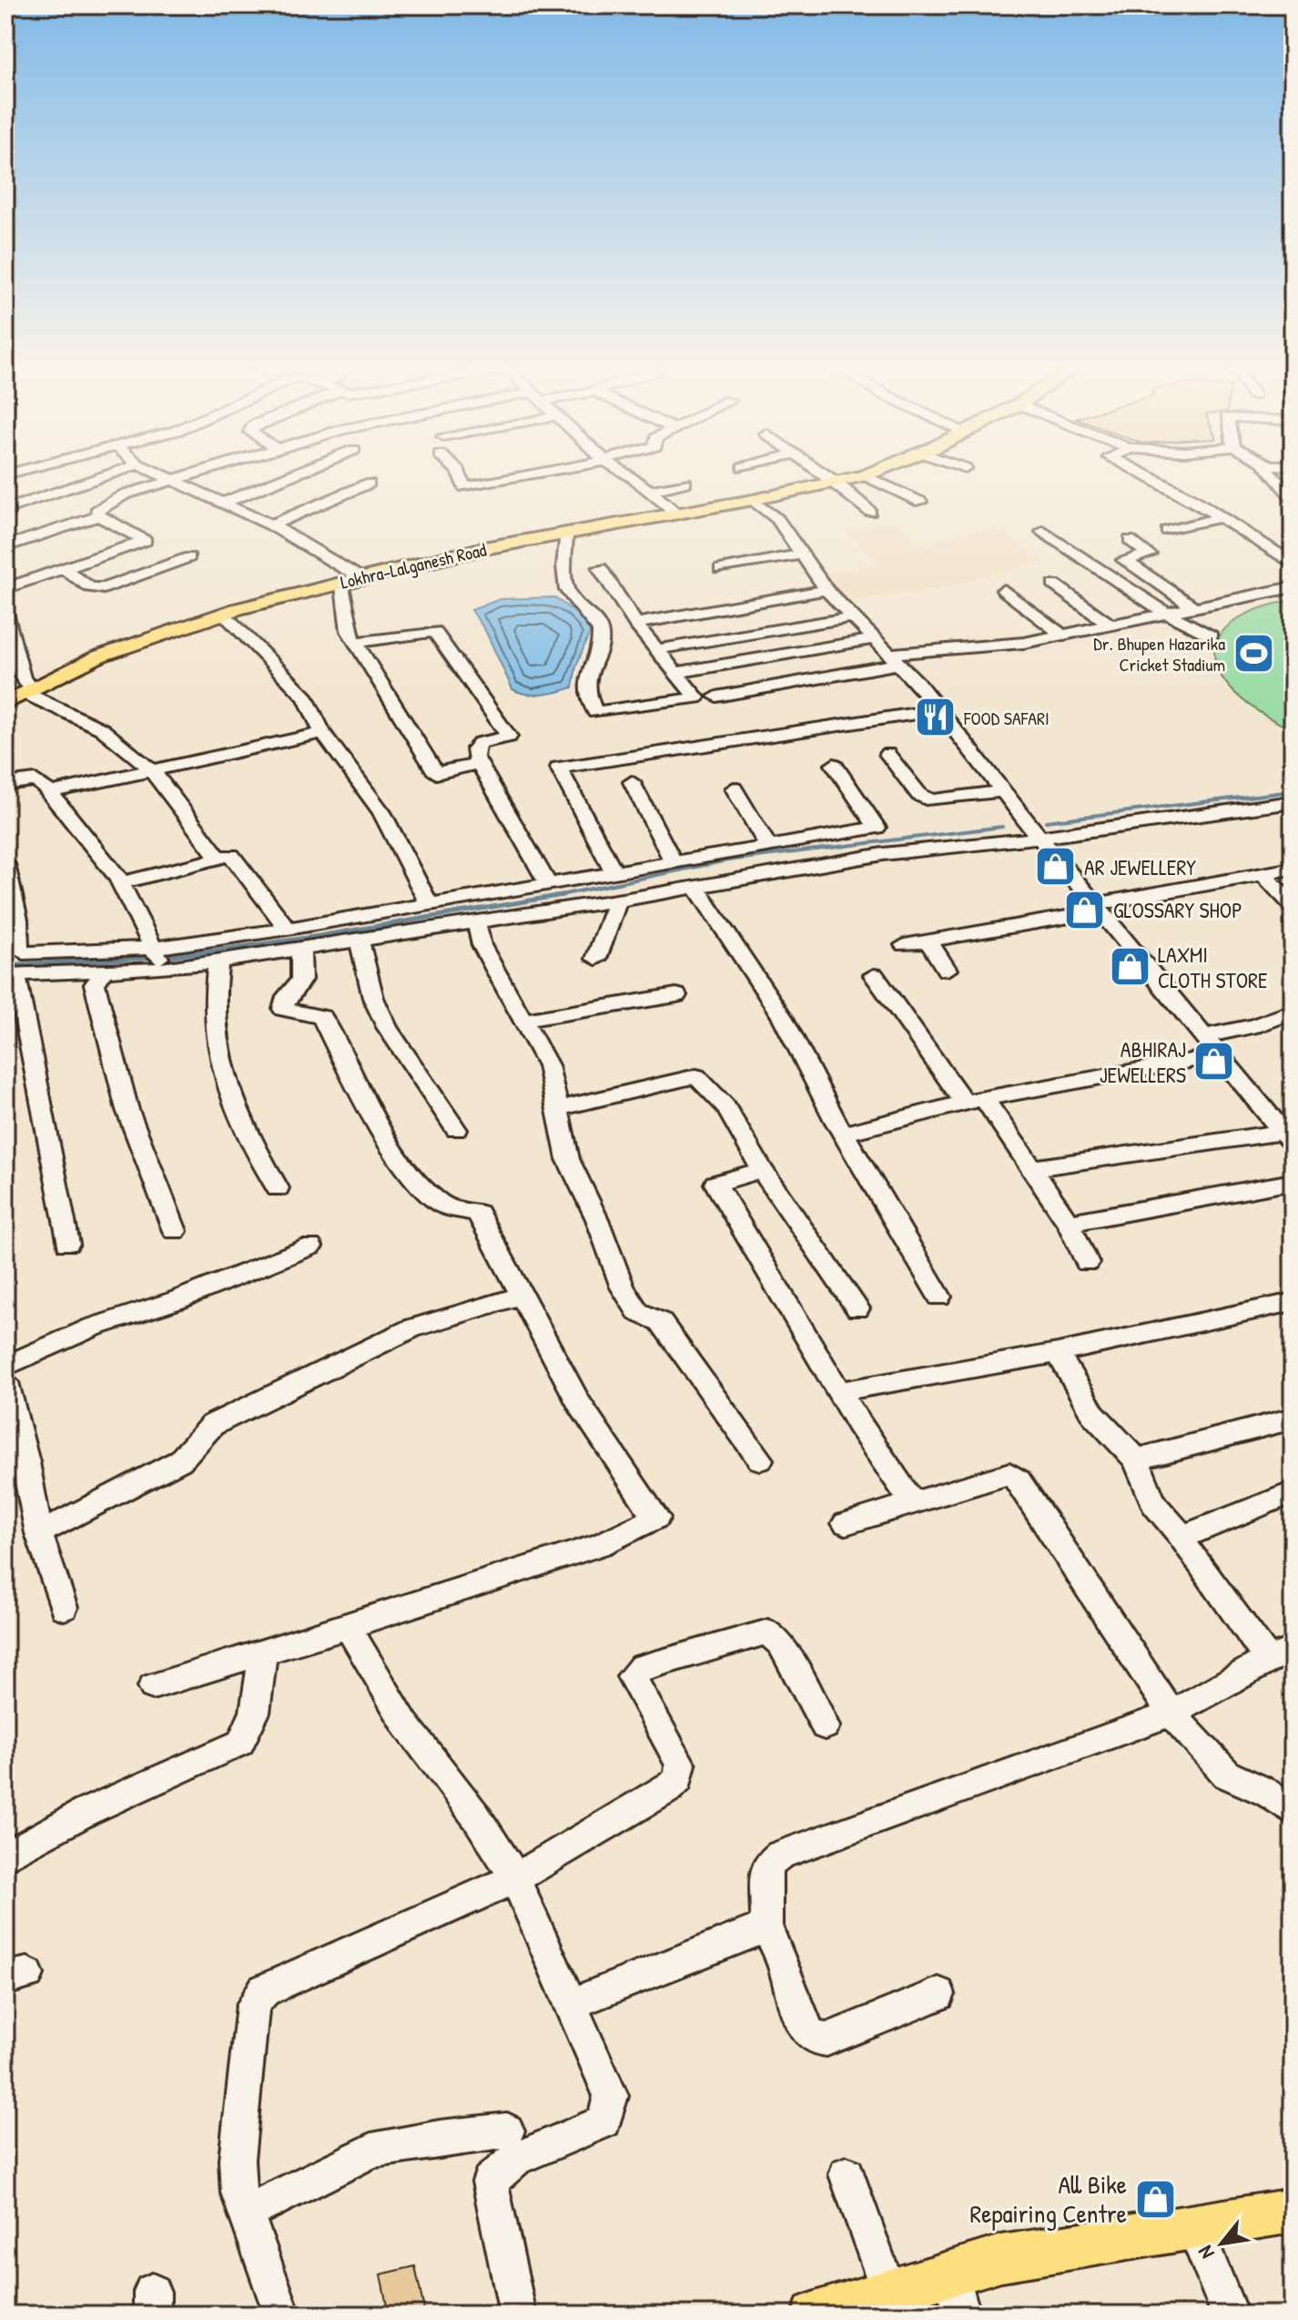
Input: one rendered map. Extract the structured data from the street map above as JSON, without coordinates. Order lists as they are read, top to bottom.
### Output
{
  "streets": {
    "main road": ["Lokhra-Lalganesh Road"]
  },
  "places": {
    "sports": ["Dr. Bhupen Hazarika Cricket Stadium"],
    "restaurant": ["FOOD SAFARI"],
    "shop": [
      "AR JEWELLERY",
      "GLOSSARY SHOP",
      "LAXMI CLOTH STORE",
      "ABHIRAJ JEWELLERS",
      "All Bike Repairing Centre"
    ]
  },
  "north": "bottom left"
}
